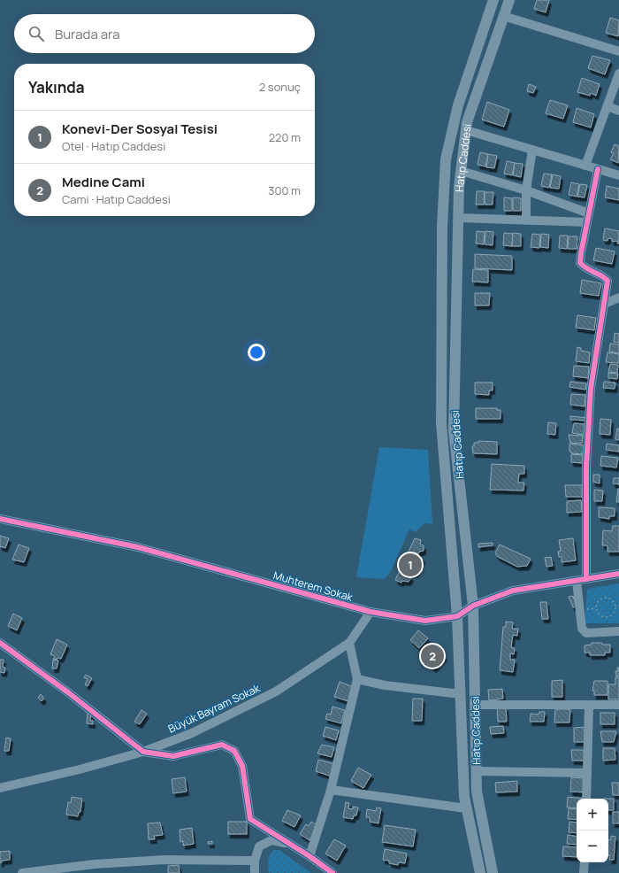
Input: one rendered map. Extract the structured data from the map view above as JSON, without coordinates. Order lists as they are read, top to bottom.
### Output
{
  "streets": {
    "main road": ["Hatıp Caddesi"],
    "street": ["Muhterem Sokak", "Büyük Bayram Sokak"]
  },
  "crossings": [
    ["Hatıp Caddesi", "Muhterem Sokak"],
    ["Muhterem Sokak", "Büyük Bayram Sokak"]
  ],
  "page": {
    "search": "Burada ara",
    "heading": ["Yakında", "2 sonuç"],
    "list": [
      {
        "mark": "1",
        "name": "Konevi-Der Sosyal Tesisi",
        "note": "Otel · Hatıp Caddesi",
        "value": "220 m"
      },
      {
        "mark": "2",
        "name": "Medine Cami",
        "note": "Cami · Hatıp Caddesi",
        "value": "300 m"
      }
    ],
    "pins": ["1", "2"],
    "map_buttons": ["+", "−"]
  }
}
